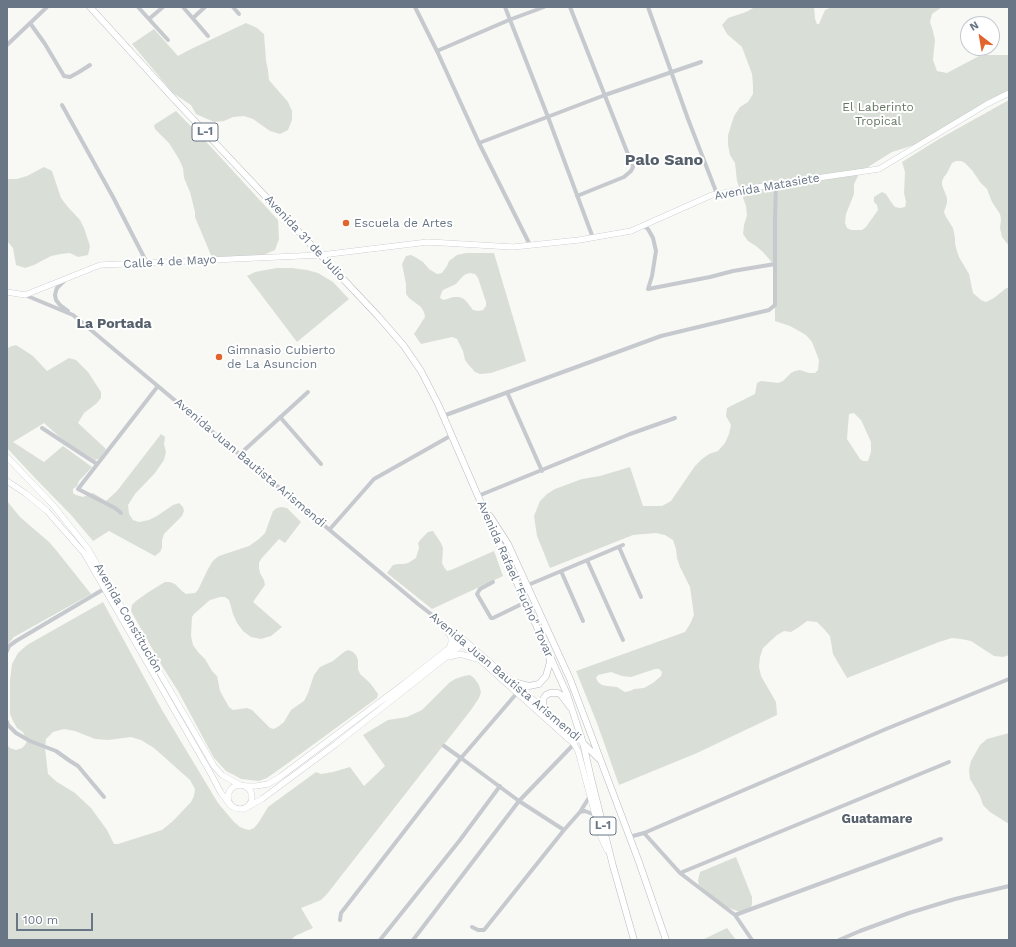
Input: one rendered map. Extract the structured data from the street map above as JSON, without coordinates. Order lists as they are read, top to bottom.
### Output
{
  "streets": {
    "main road": ["L-1", "Avenida 31 de Julio", "Avenida Rafael \"Fucho\" Tovar"],
    "street": [
      "Avenida Matasiete",
      "Calle 4 de Mayo",
      "Avenida Juan Bautista Arismendi",
      "Avenida Constitución"
    ]
  },
  "crossings": [
    ["L-1", "Avenida Juan Bautista Arismendi"],
    ["L-1", "Avenida Rafael \"Fucho\" Tovar"],
    ["L-1", "Avenida Constitución"],
    ["Avenida Matasiete", "Avenida 31 de Julio"],
    ["Avenida Matasiete", "Calle 4 de Mayo"],
    ["Avenida 31 de Julio", "Calle 4 de Mayo"],
    ["Avenida 31 de Julio", "Avenida Rafael \"Fucho\" Tovar"],
    ["Calle 4 de Mayo", "Avenida Juan Bautista Arismendi"],
    ["Avenida Juan Bautista Arismendi", "Avenida Rafael \"Fucho\" Tovar"]
  ],
  "districts": ["Palo Sano", "La Portada", "Guatamare"],
  "parks": ["El Laberinto Tropical"],
  "places": ["Escuela de Artes", "Gimnasio Cubierto de La Asuncion"],
  "scale_bar": "100 m",
  "north": "top left"
}
